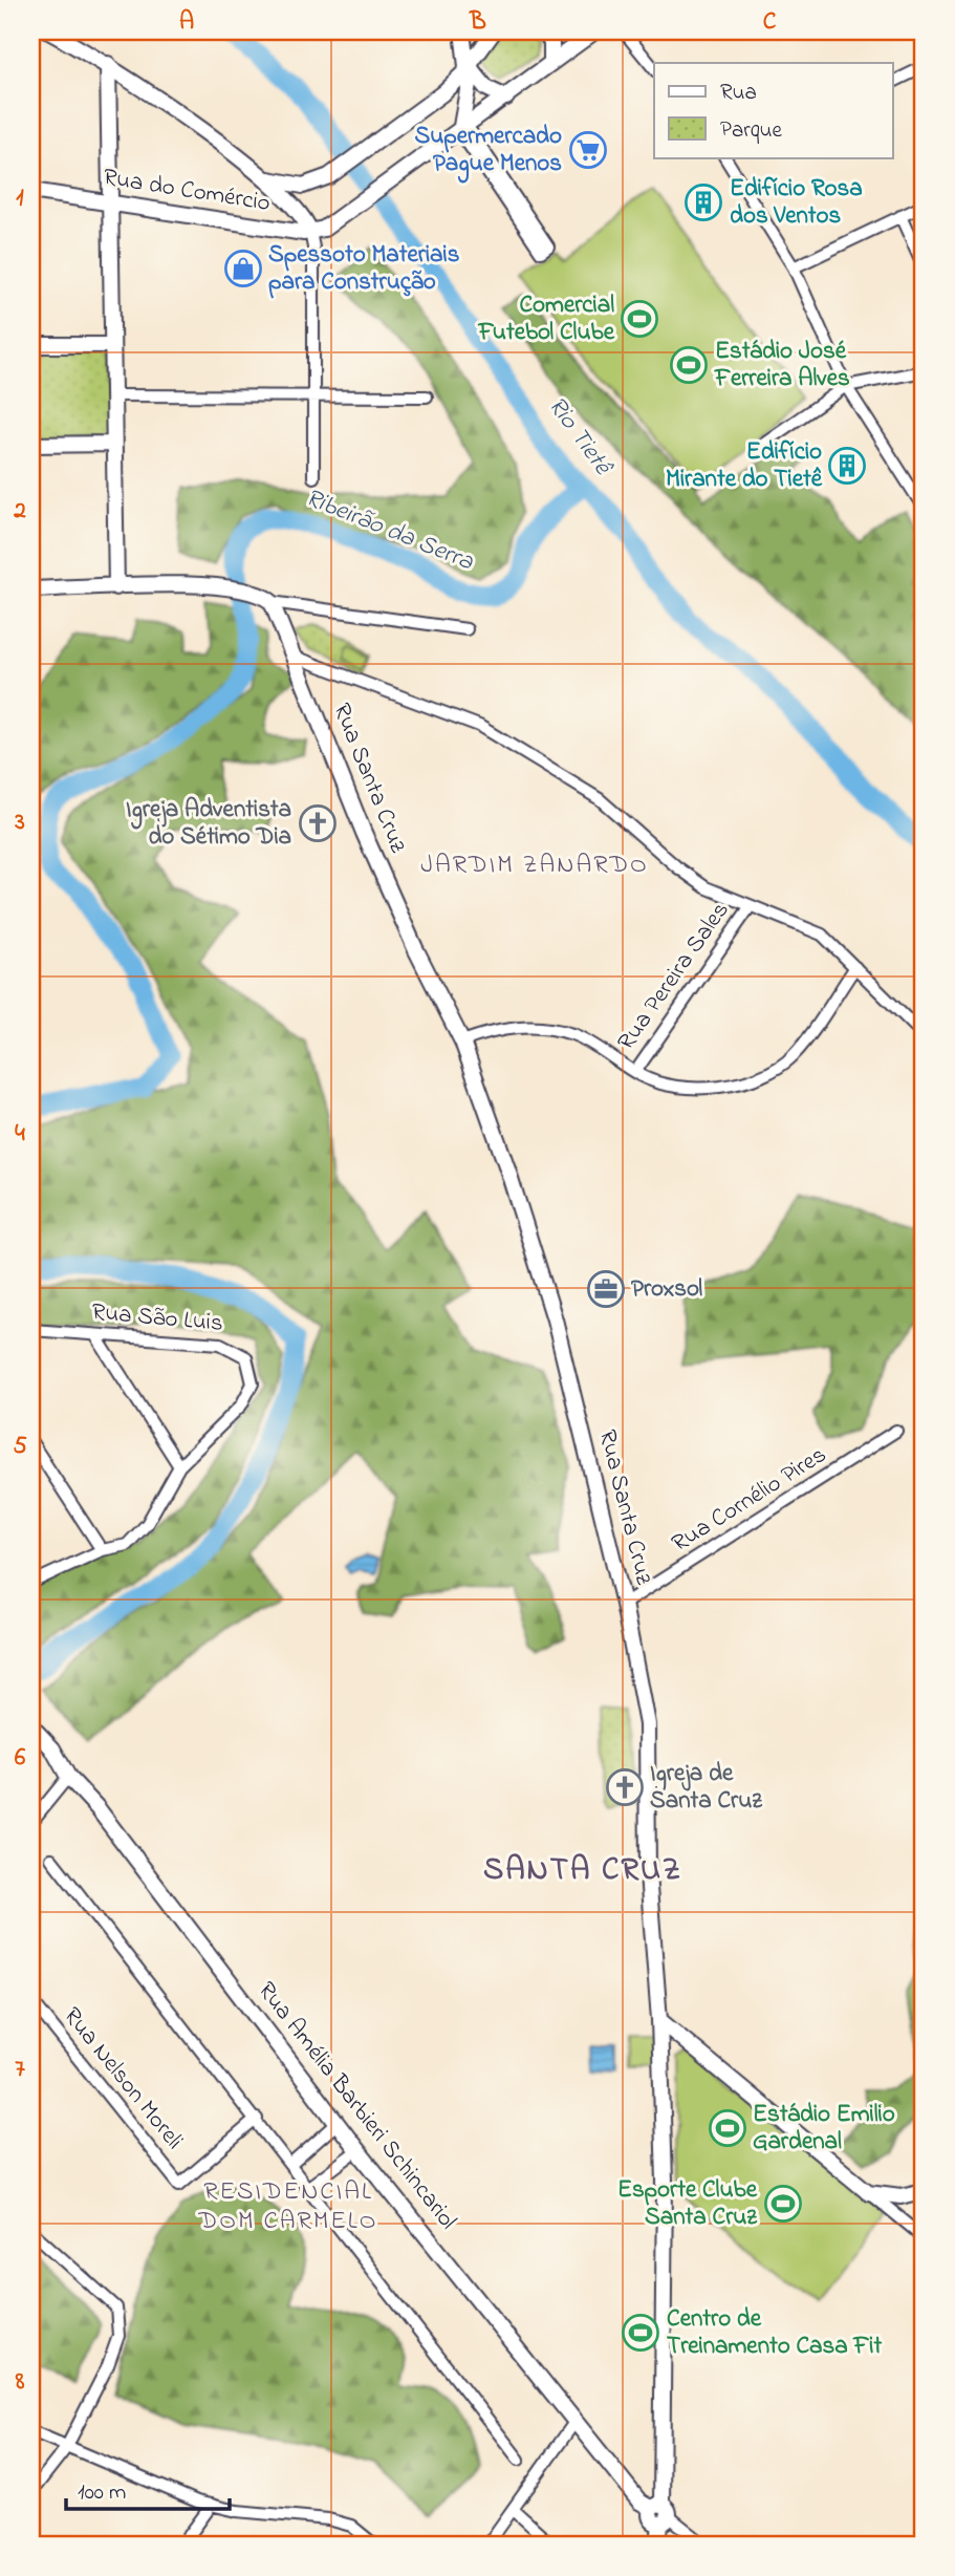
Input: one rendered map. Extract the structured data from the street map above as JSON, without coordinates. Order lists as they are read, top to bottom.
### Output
{
  "streets": {
    "street": [
      "Rua do Comércio",
      "Rua Santa Cruz",
      "Rua Pereira Sales",
      "Rua São Luis",
      "Rua Cornélio Pires",
      "Rua Nelson Moreli",
      "Rua Amélia Barbieri Schincariol"
    ]
  },
  "crossings": [
    ["Rua Santa Cruz", "Rua Cornélio Pires"],
    ["Rua Santa Cruz", "Rua Amélia Barbieri Schincariol"]
  ],
  "districts": ["JARDIM ZANARDO", "SANTA CRUZ", "RESIDENCIAL DOM CARMELO"],
  "water": ["Rio Tietê", "Ribeirão da Serra"],
  "places": {
    "supermarket": ["Supermercado Pague Menos"],
    "building": ["Edifício Rosa dos Ventos", "Edifício Mirante do Tietê"],
    "shop": ["Spessoto Materiais para Construção"],
    "sports": [
      "Comercial Futebol Clube",
      "Estádio José Ferreira Alves",
      "Estádio Emilio Gardenal",
      "Esporte Clube Santa Cruz",
      "Centro de Treinamento Casa Fit"
    ],
    "church": ["Igreja Adventista do Sétimo Dia", "Igreja de Santa Cruz"],
    "office": ["Proxsol"]
  },
  "legend": ["Rua", "Parque"],
  "scale_bar": "100 m",
  "grid": {
    "columns": ["A", "B", "C"],
    "rows": [
      "1",
      "2",
      "3",
      "4",
      "5",
      "6",
      "7",
      "8"
    ]
  }
}
